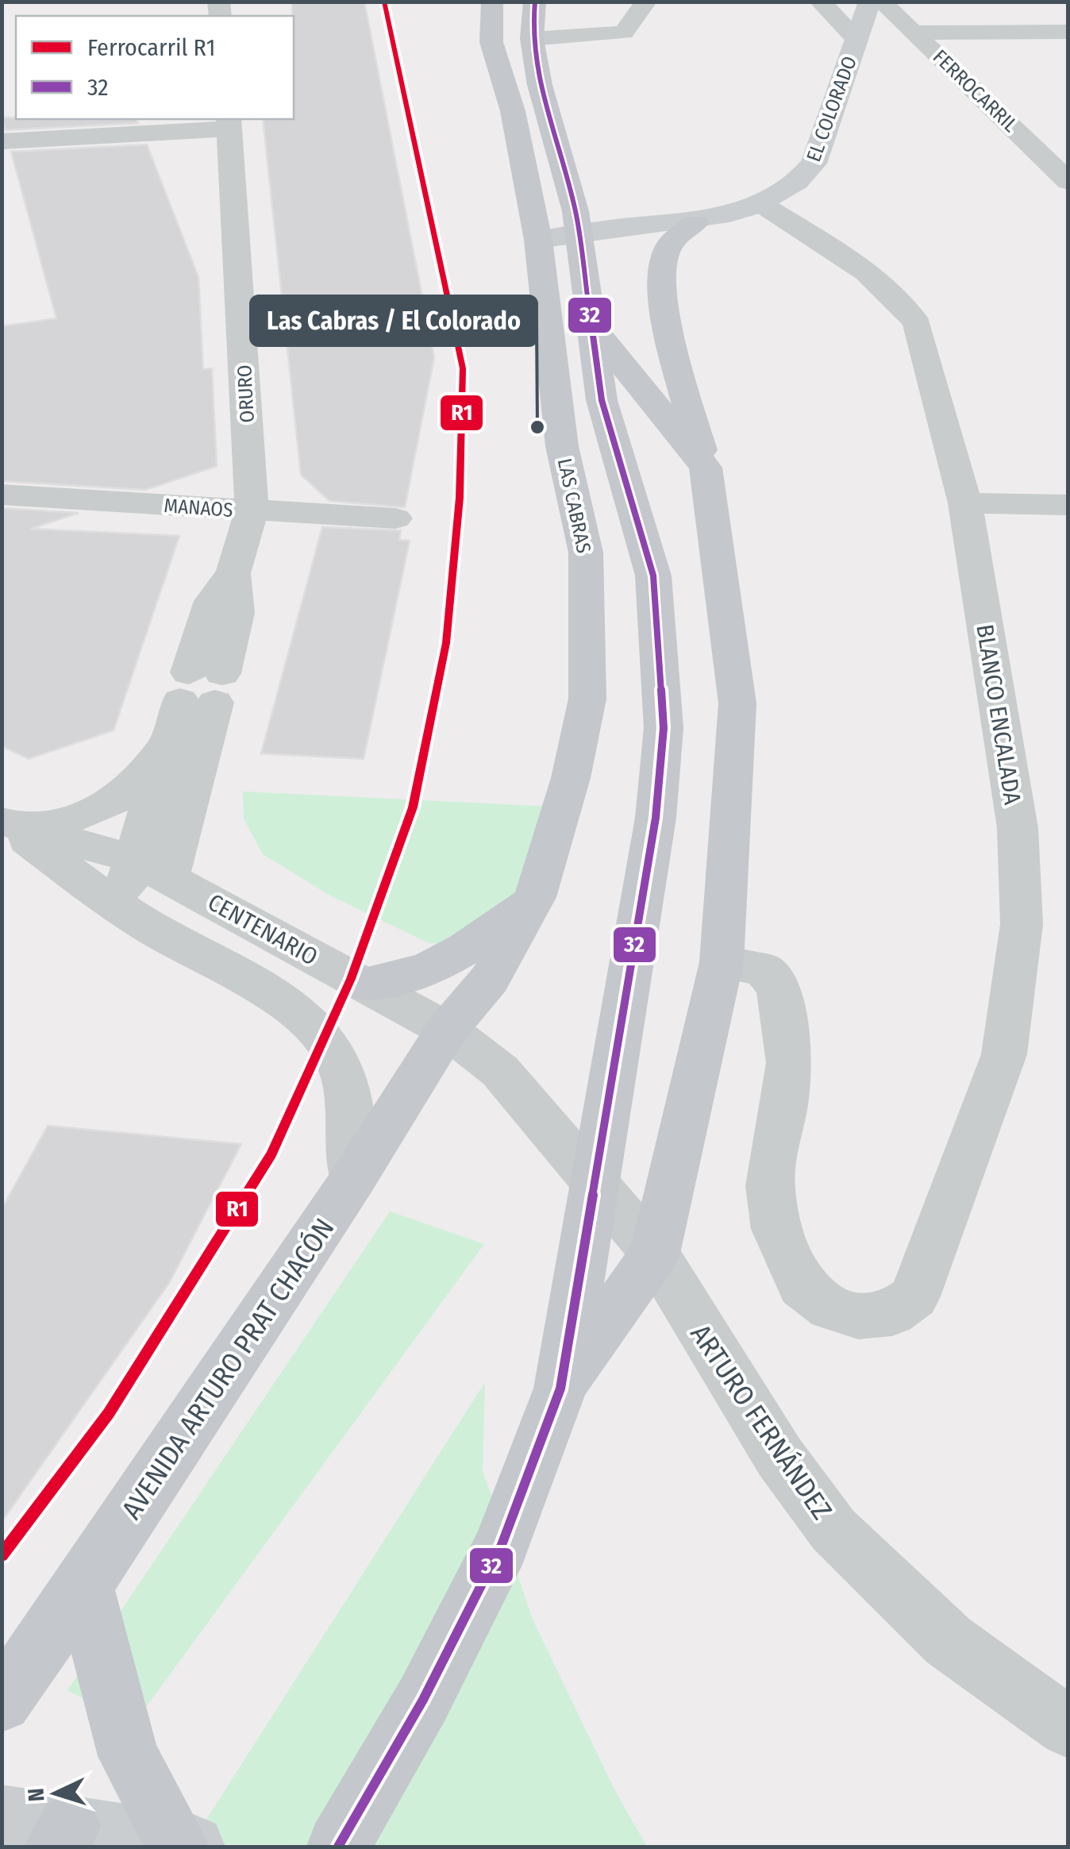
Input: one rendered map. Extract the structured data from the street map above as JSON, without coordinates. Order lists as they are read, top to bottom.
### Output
{
  "streets": {
    "main road": ["LAS CABRAS", "AVENIDA ARTURO PRAT CHACÓN"],
    "street": [
      "FERROCARRIL",
      "EL COLORADO",
      "ORURO",
      "MANAOS",
      "BLANCO ENCALADA",
      "CENTENARIO",
      "ARTURO FERNÁNDEZ"
    ]
  },
  "crossings": [
    ["EL COLORADO", "LAS CABRAS"],
    ["EL COLORADO", "BLANCO ENCALADA"],
    ["ORURO", "MANAOS"],
    ["ORURO", "CENTENARIO"],
    ["LAS CABRAS", "CENTENARIO"],
    ["LAS CABRAS", "AVENIDA ARTURO PRAT CHACÓN"],
    ["CENTENARIO", "AVENIDA ARTURO PRAT CHACÓN"],
    ["CENTENARIO", "ARTURO FERNÁNDEZ"]
  ],
  "places": ["Las Cabras / El Colorado"],
  "lines": ["rail line R1", "transit line 32"],
  "legend": ["Ferrocarril R1", "32"],
  "north": "left"
}
